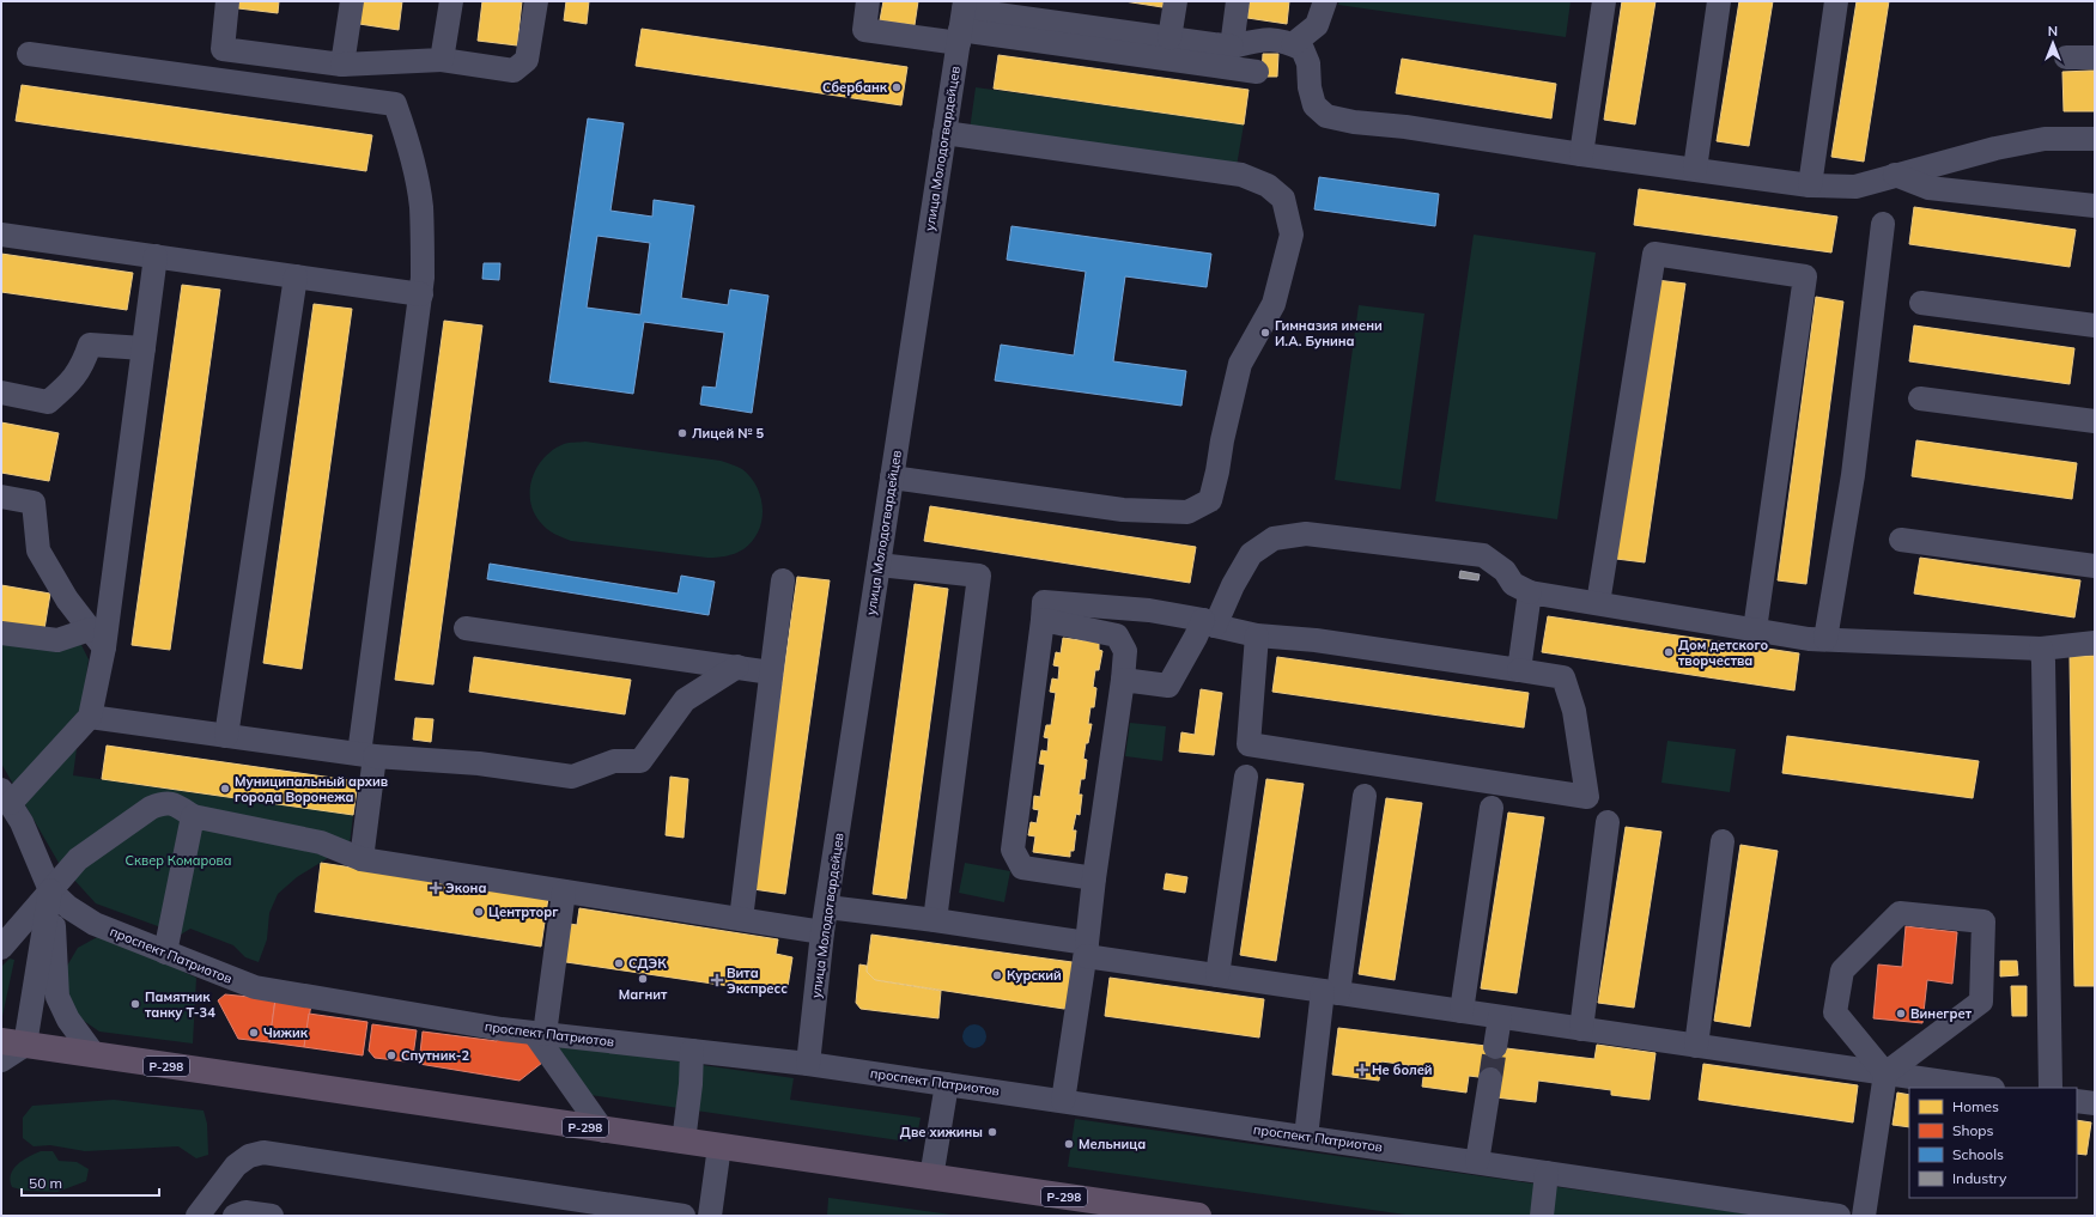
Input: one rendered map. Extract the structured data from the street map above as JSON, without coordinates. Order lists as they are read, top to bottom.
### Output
{
  "streets": {
    "highway": ["Р-298"],
    "street": ["улица Молодогвардейцев", "проспект Патриотов"]
  },
  "crossings": [
    ["улица Молодогвардейцев", "проспект Патриотов"]
  ],
  "parks": ["Сквер Комарова"],
  "places": {
    "other": [
      "Сбербанк",
      "Гимназия имени И.А. Бунина",
      "Лицей № 5",
      "Дом детского творчества",
      "Муниципальный архив города Воронежа",
      "Центрторг",
      "СДЭК",
      "Курский",
      "Магнит",
      "Памятник танку Т-34",
      "Винегрет",
      "Чижик",
      "Спутник-2",
      "Две хижины",
      "Мельница"
    ],
    "health": ["Экона", "Вита Экспресс", "Не болей"]
  },
  "legend": [
    "Homes",
    "Shops",
    "Schools",
    "Industry"
  ],
  "scale_bar": "50 m",
  "north": "top"
}
